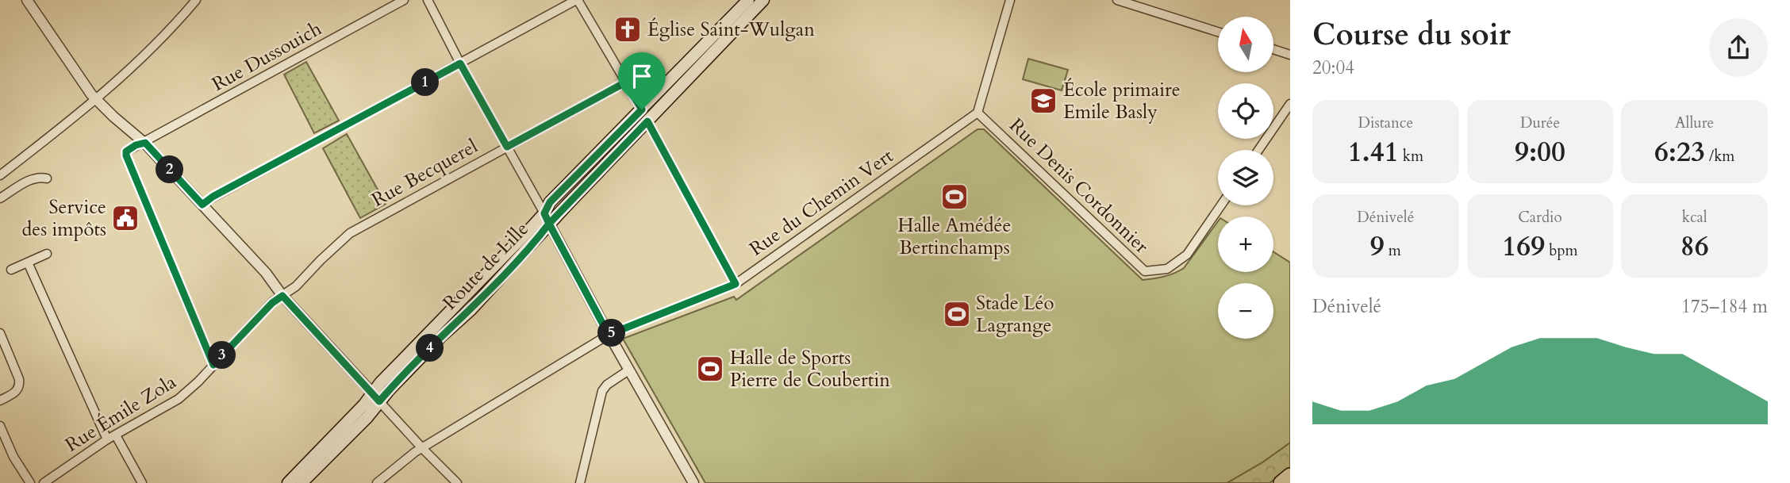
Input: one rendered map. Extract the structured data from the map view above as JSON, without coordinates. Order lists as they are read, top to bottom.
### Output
{
  "streets": {
    "main road": ["Route de Lille"],
    "street": [
      "Rue Dussouich",
      "Rue Becquerel",
      "Rue Denis Cordonnier",
      "Rue du Chemin Vert",
      "Rue Émile Zola"
    ]
  },
  "crossings": [
    ["Rue Dussouich", "Rue Émile Zola"],
    ["Rue Becquerel", "Rue Émile Zola"],
    ["Rue Denis Cordonnier", "Rue du Chemin Vert"]
  ],
  "places": {
    "church": ["Église Saint-Wulgan"],
    "school or university": ["École primaire Emile Basly"],
    "sports": ["Halle Amédée Bertinchamps", "Stade Léo Lagrange", "Halle de Sports Pierre de Coubertin"],
    "public building": ["Service des impôts"]
  },
  "north": "top",
  "page": {
    "heading": ["Course du soir", "20:04"],
    "map_buttons": ["+", "−"],
    "pins": [
      "1",
      "2",
      "5",
      "4",
      "3"
    ],
    "stats": [
      ["Distance", "1.41 km"],
      ["Durée", "9:00"],
      ["Allure", "6:23 /km"],
      ["Dénivelé", "9 m"],
      ["Cardio", "169 bpm"],
      ["kcal", "86"]
    ],
    "chart": ["Dénivelé", "175–184 m"]
  }
}
